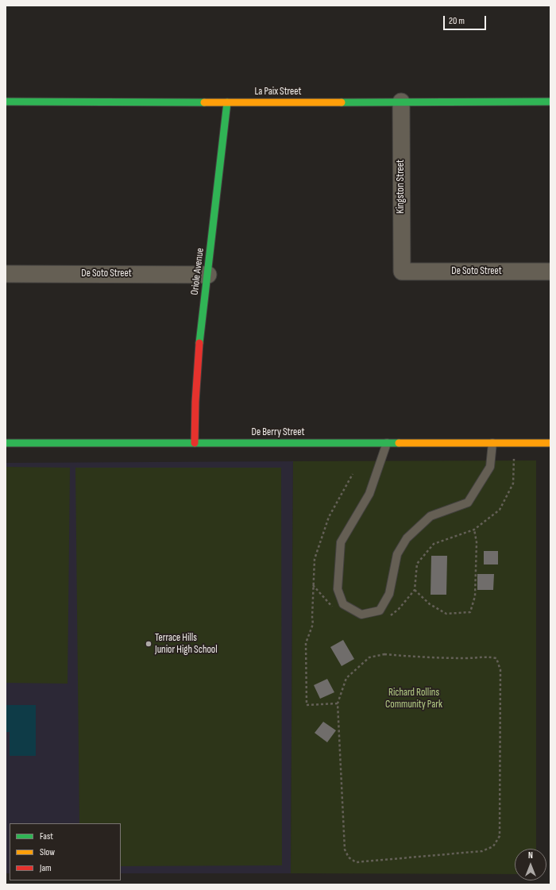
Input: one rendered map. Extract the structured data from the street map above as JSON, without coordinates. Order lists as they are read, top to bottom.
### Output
{
  "streets": {
    "street": [
      "La Paix Street",
      "Kingston Street",
      "Oriole Avenue",
      "De Soto Street",
      "De Berry Street"
    ]
  },
  "crossings": [
    ["La Paix Street", "Kingston Street"],
    ["La Paix Street", "Oriole Avenue"],
    ["Kingston Street", "De Soto Street"],
    ["Oriole Avenue", "De Soto Street"],
    ["Oriole Avenue", "De Berry Street"]
  ],
  "parks": ["Richard Rollins Community Park"],
  "places": ["Terrace Hills Junior High School"],
  "legend": ["Fast", "Slow", "Jam"],
  "scale_bar": "20 m",
  "north": "top"
}
